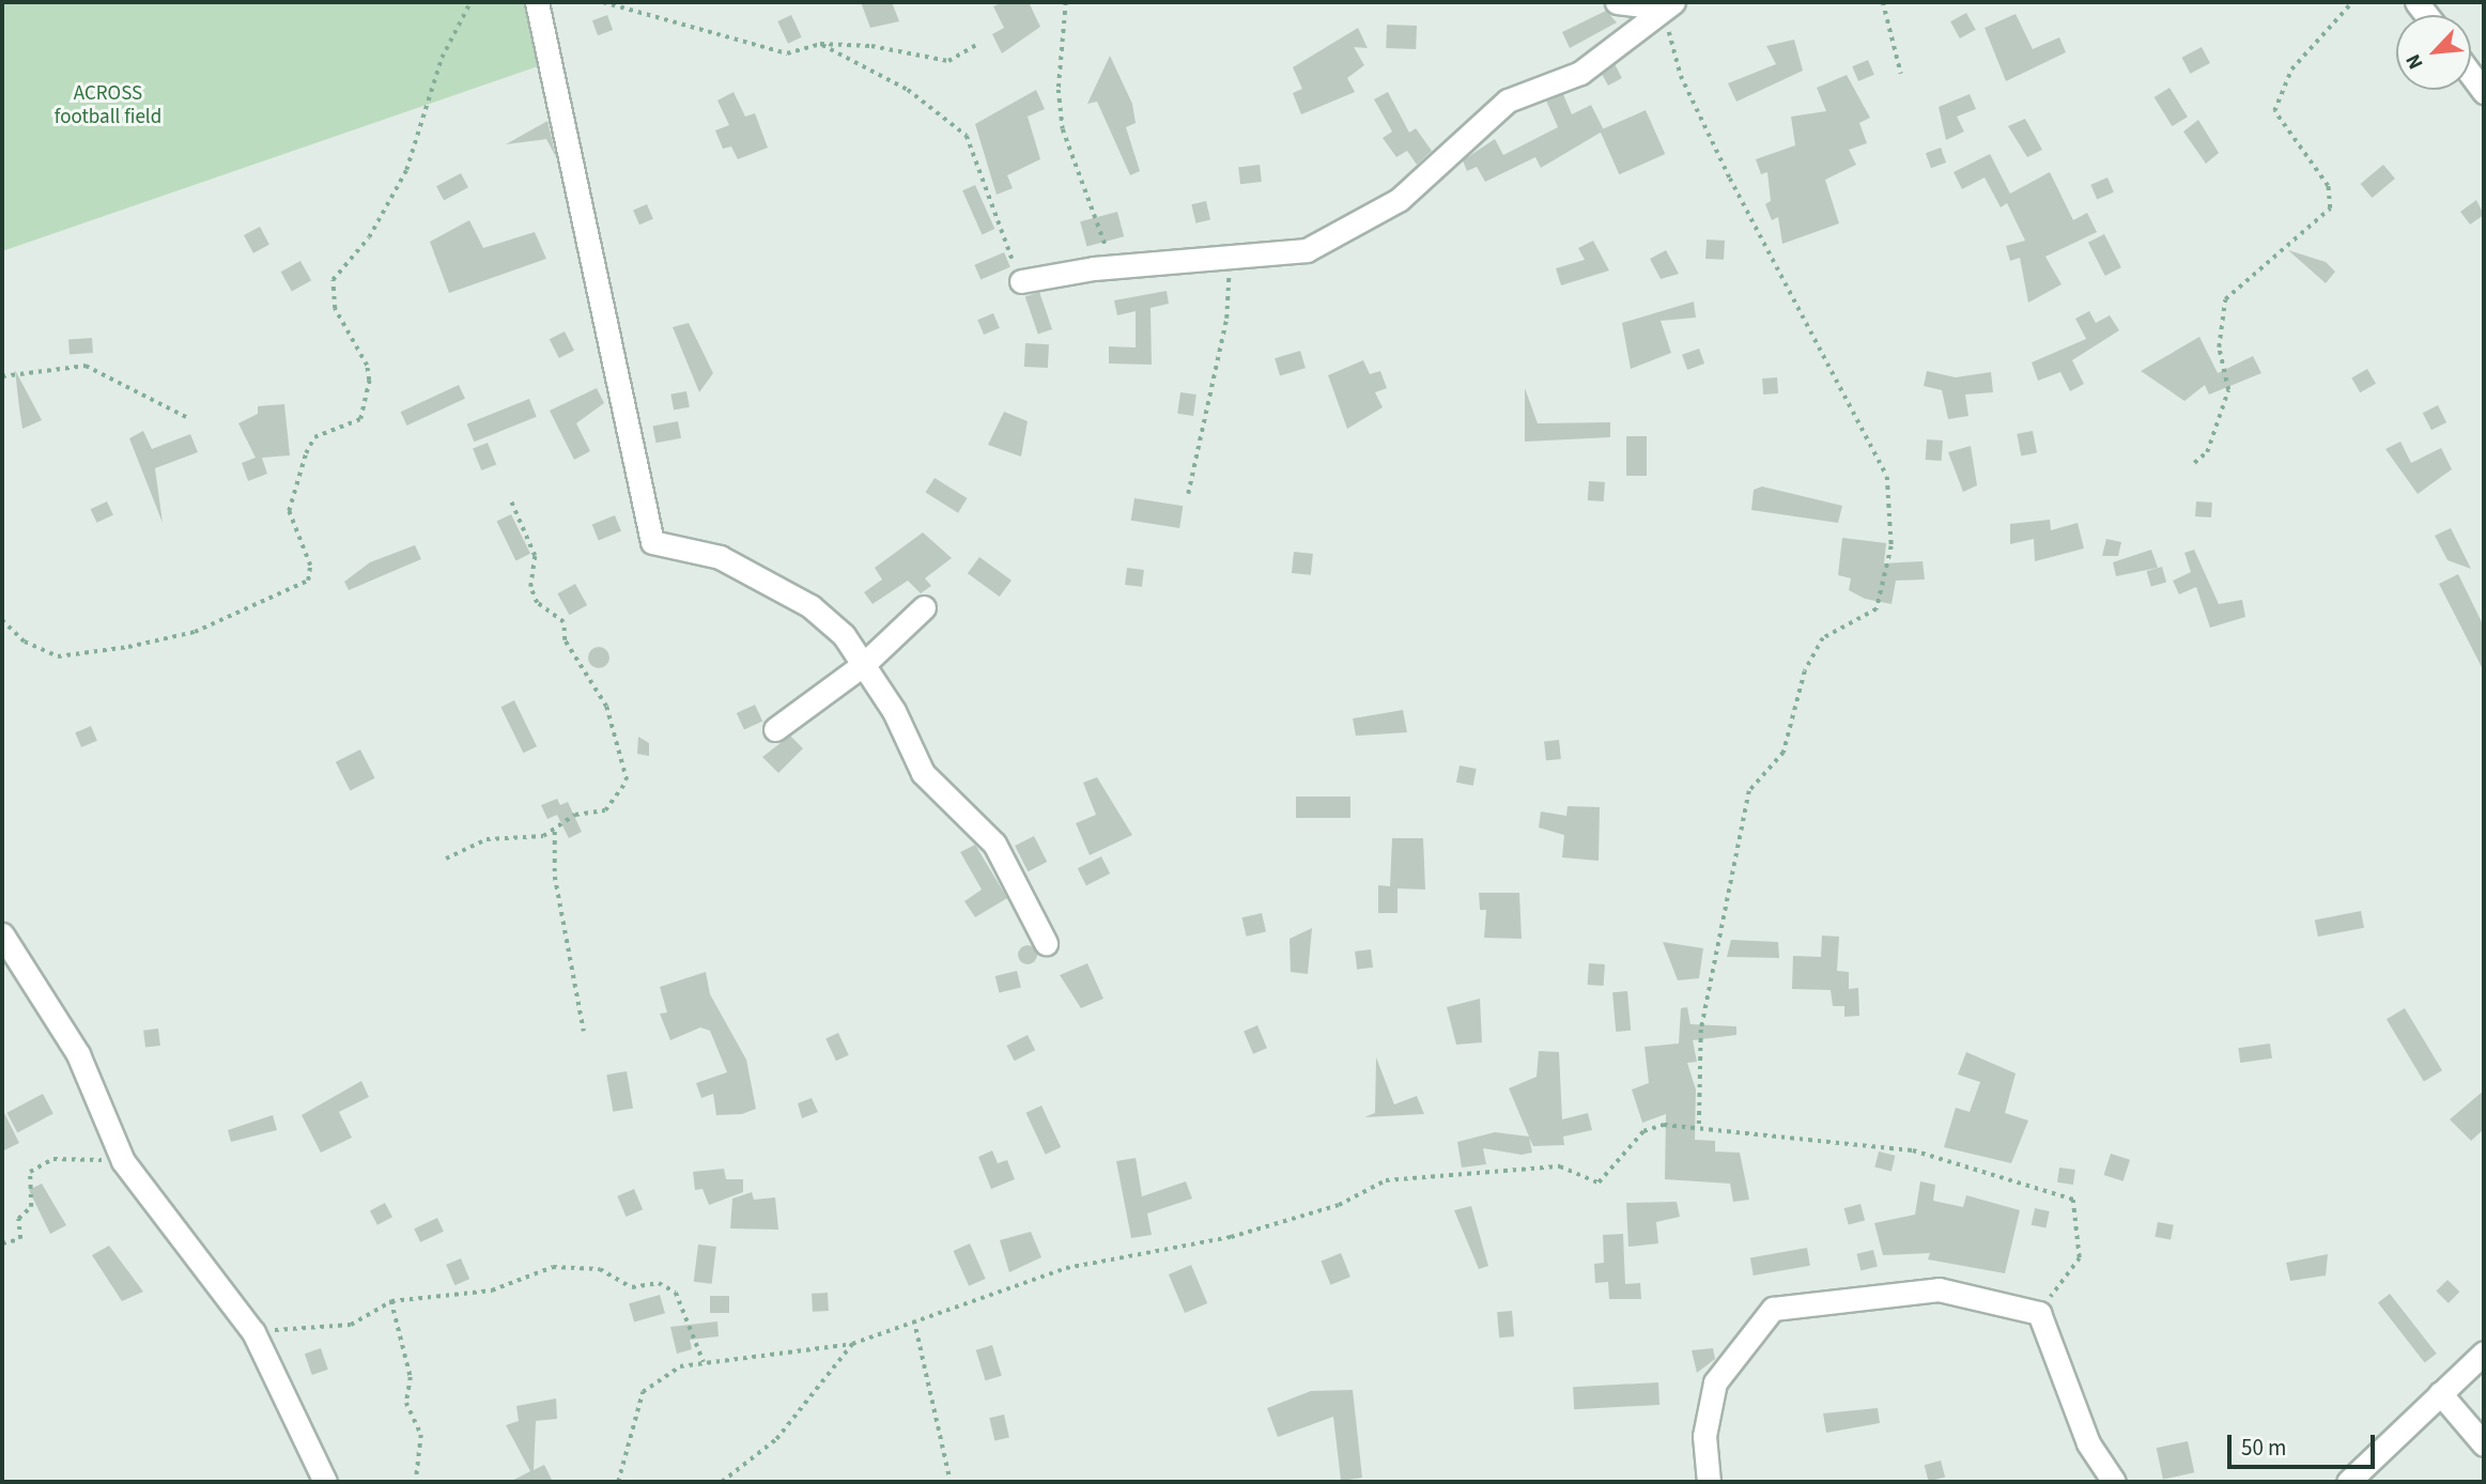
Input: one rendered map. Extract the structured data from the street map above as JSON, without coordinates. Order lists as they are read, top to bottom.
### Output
{
  "parks": ["ACROSS football field"],
  "scale_bar": "50 m",
  "north": "bottom left"
}
